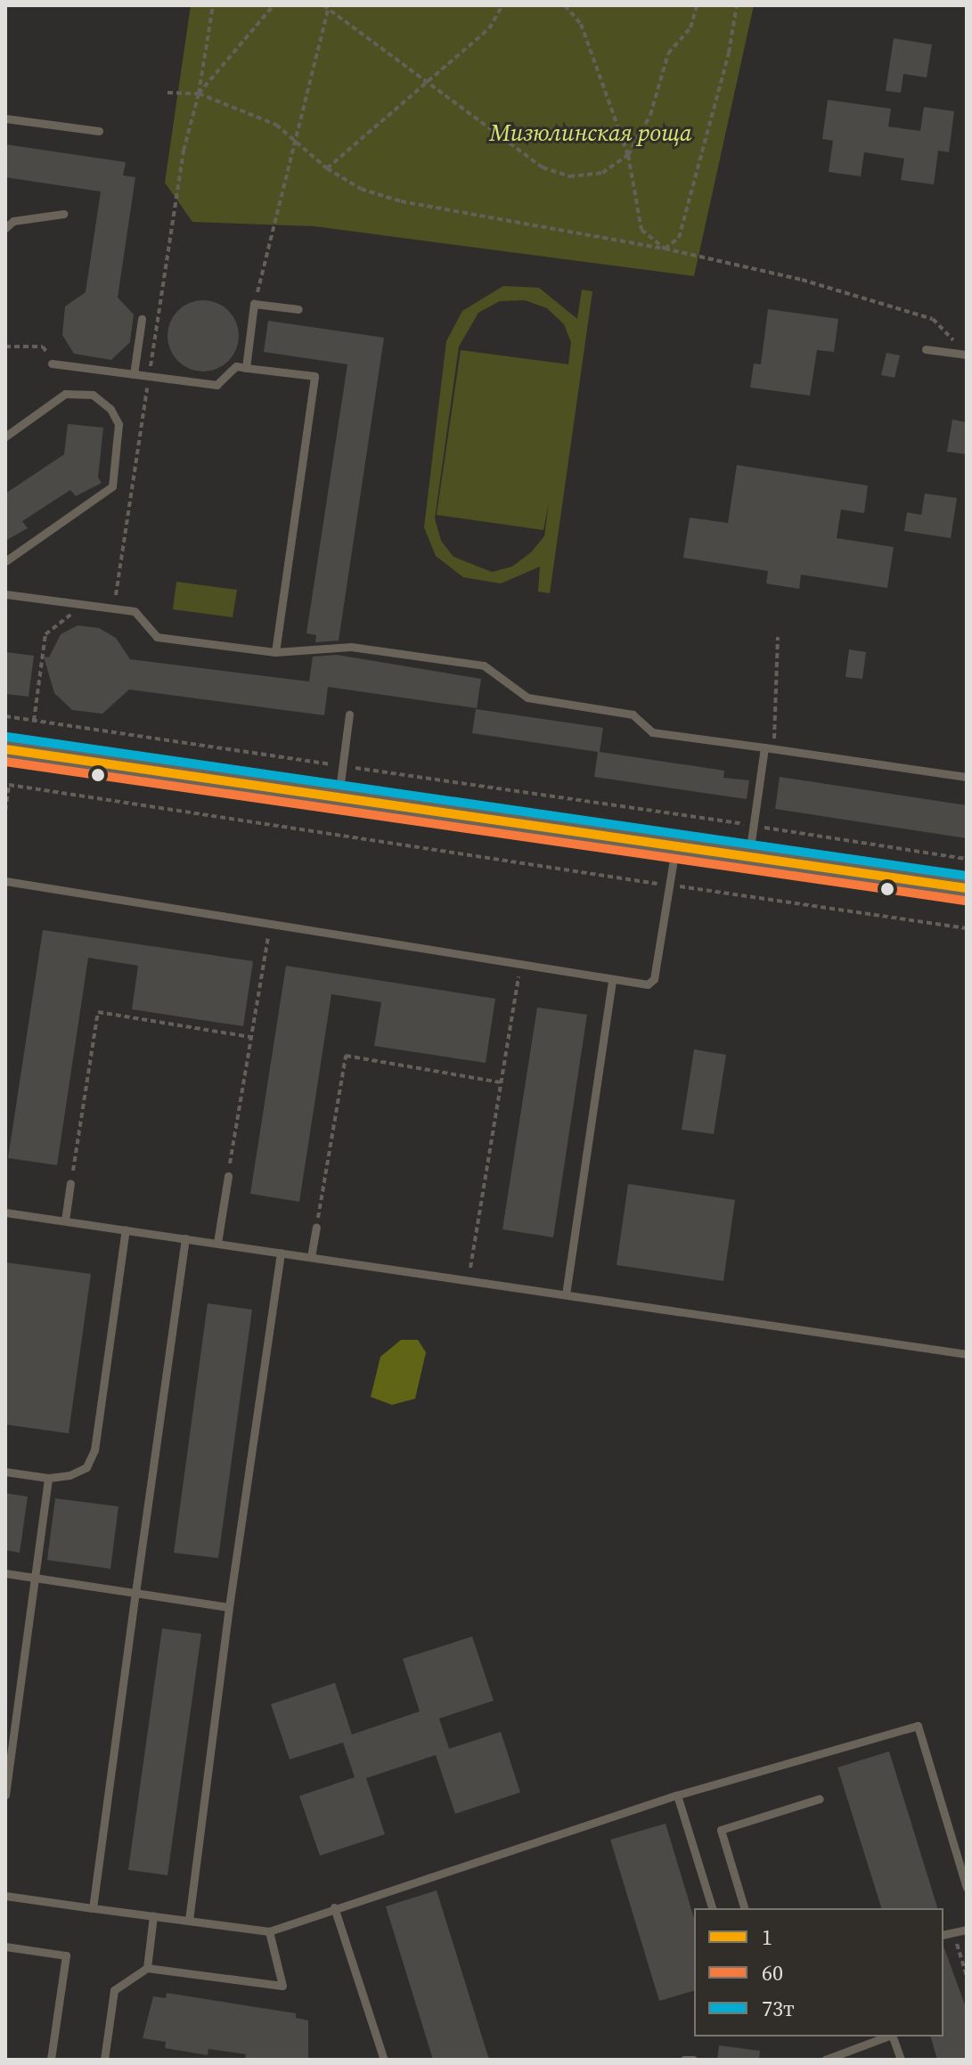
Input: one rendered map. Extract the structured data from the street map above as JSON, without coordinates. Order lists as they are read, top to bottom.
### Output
{
  "parks": ["Мизюлинская роща"],
  "lines": ["transit line 73т", "transit line 1", "transit line 60"],
  "legend": ["1", "60", "73т"]
}
